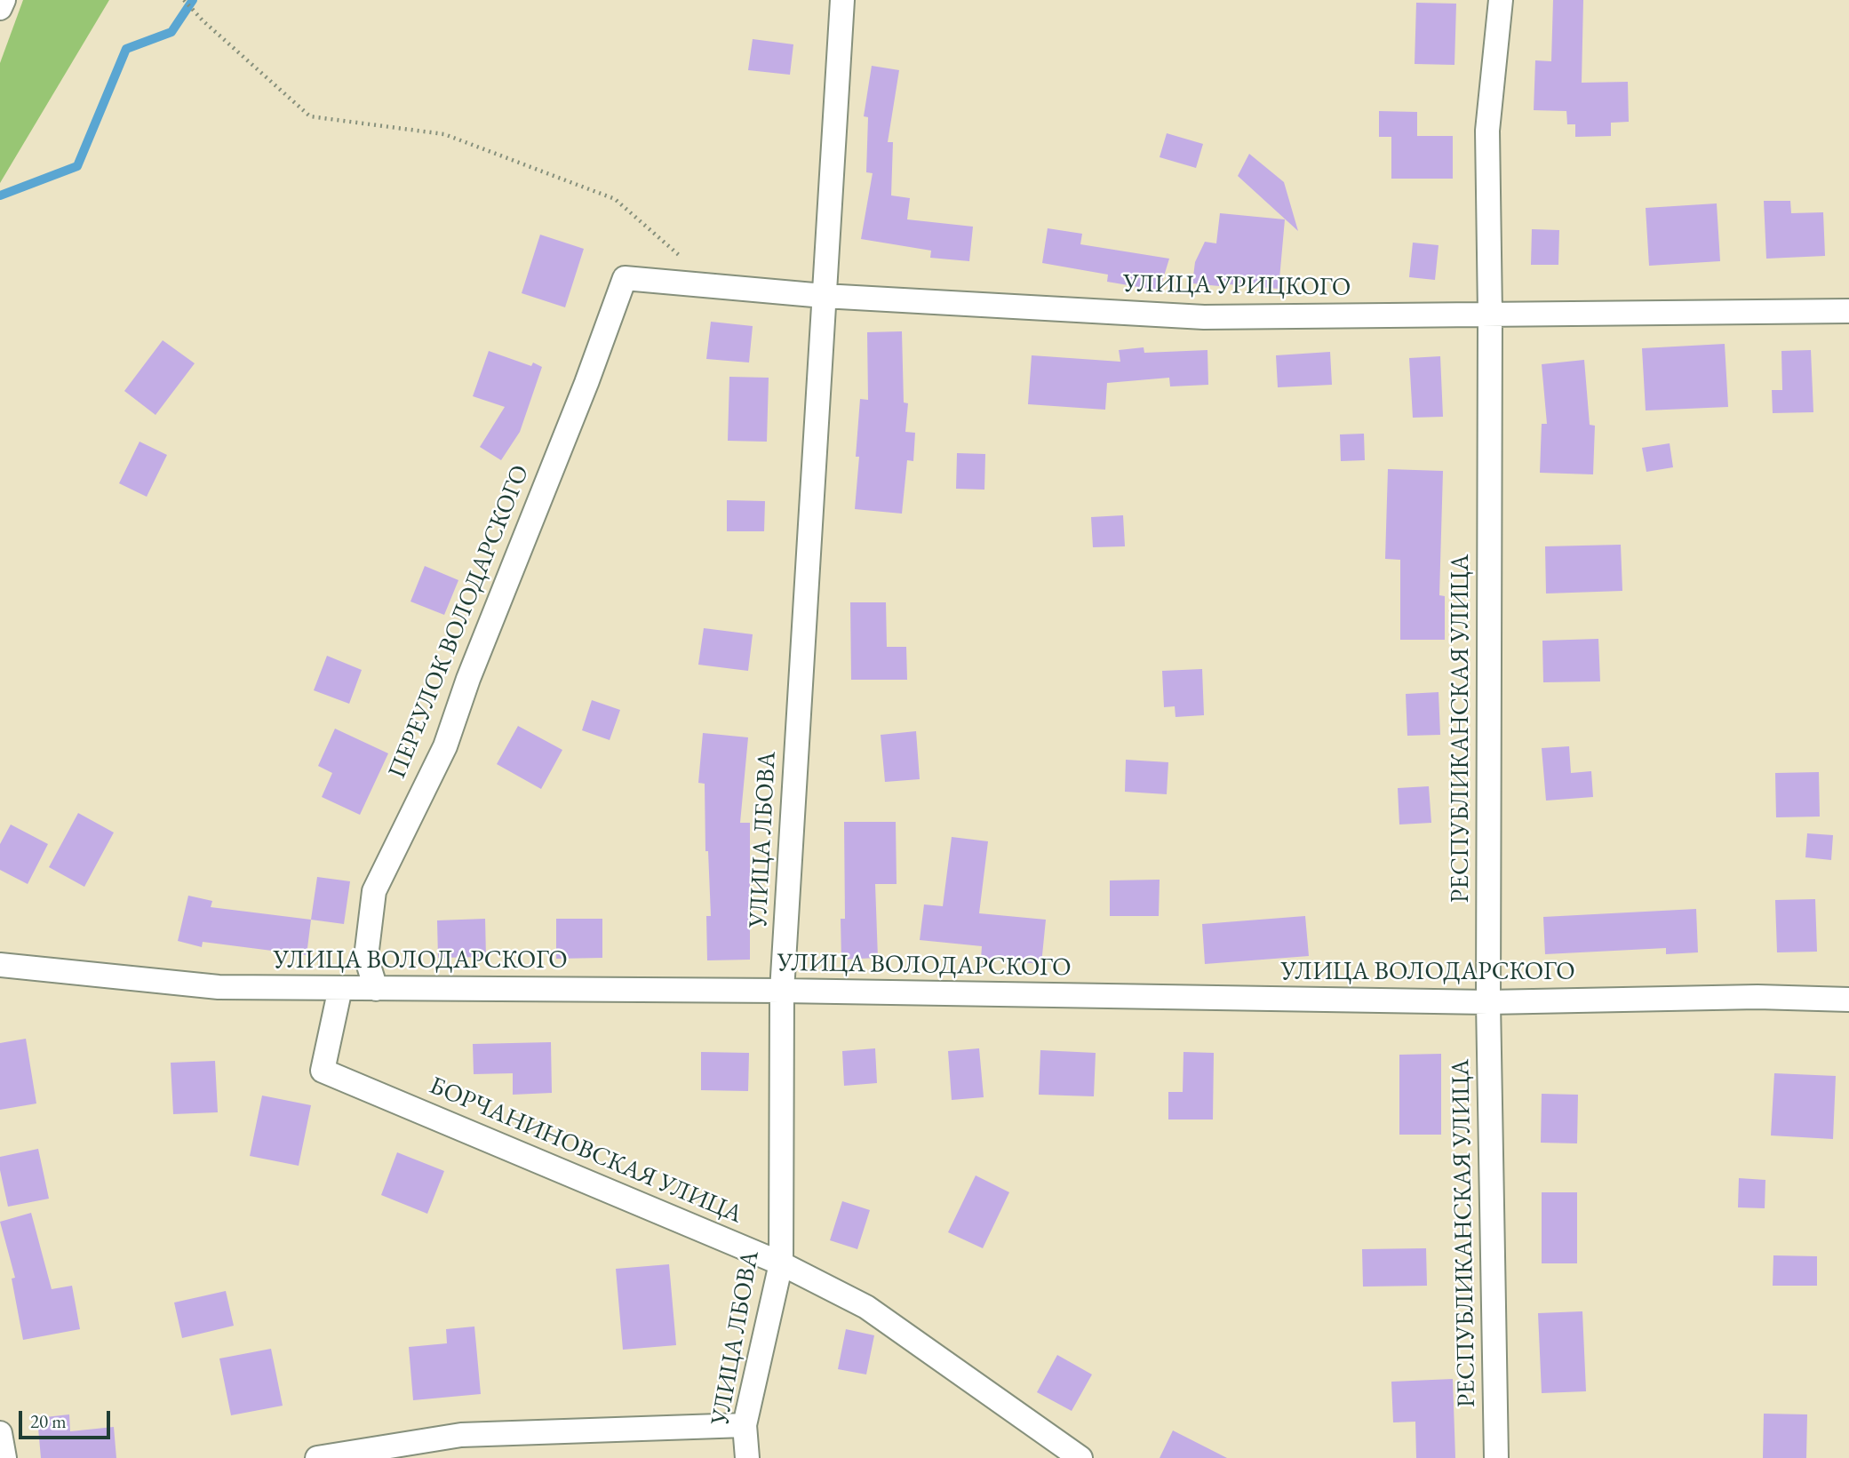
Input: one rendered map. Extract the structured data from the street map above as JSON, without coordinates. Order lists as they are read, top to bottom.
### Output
{
  "streets": {
    "street": [
      "УЛИЦА УРИЦКОГО",
      "ПЕРЕУЛОК ВОЛОДАРСКОГО",
      "РЕСПУБЛИКАНСКАЯ УЛИЦА",
      "УЛИЦА ЛБОВА",
      "УЛИЦА ВОЛОДАРСКОГО",
      "БОРЧАНИНОВСКАЯ УЛИЦА"
    ]
  },
  "crossings": [
    ["УЛИЦА УРИЦКОГО", "ПЕРЕУЛОК ВОЛОДАРСКОГО"],
    ["УЛИЦА УРИЦКОГО", "РЕСПУБЛИКАНСКАЯ УЛИЦА"],
    ["УЛИЦА УРИЦКОГО", "УЛИЦА ЛБОВА"],
    ["ПЕРЕУЛОК ВОЛОДАРСКОГО", "УЛИЦА ВОЛОДАРСКОГО"],
    ["РЕСПУБЛИКАНСКАЯ УЛИЦА", "УЛИЦА ВОЛОДАРСКОГО"],
    ["УЛИЦА ЛБОВА", "УЛИЦА ВОЛОДАРСКОГО"],
    ["УЛИЦА ЛБОВА", "БОРЧАНИНОВСКАЯ УЛИЦА"],
    ["УЛИЦА ВОЛОДАРСКОГО", "БОРЧАНИНОВСКАЯ УЛИЦА"]
  ],
  "scale_bar": "20 m"
}
